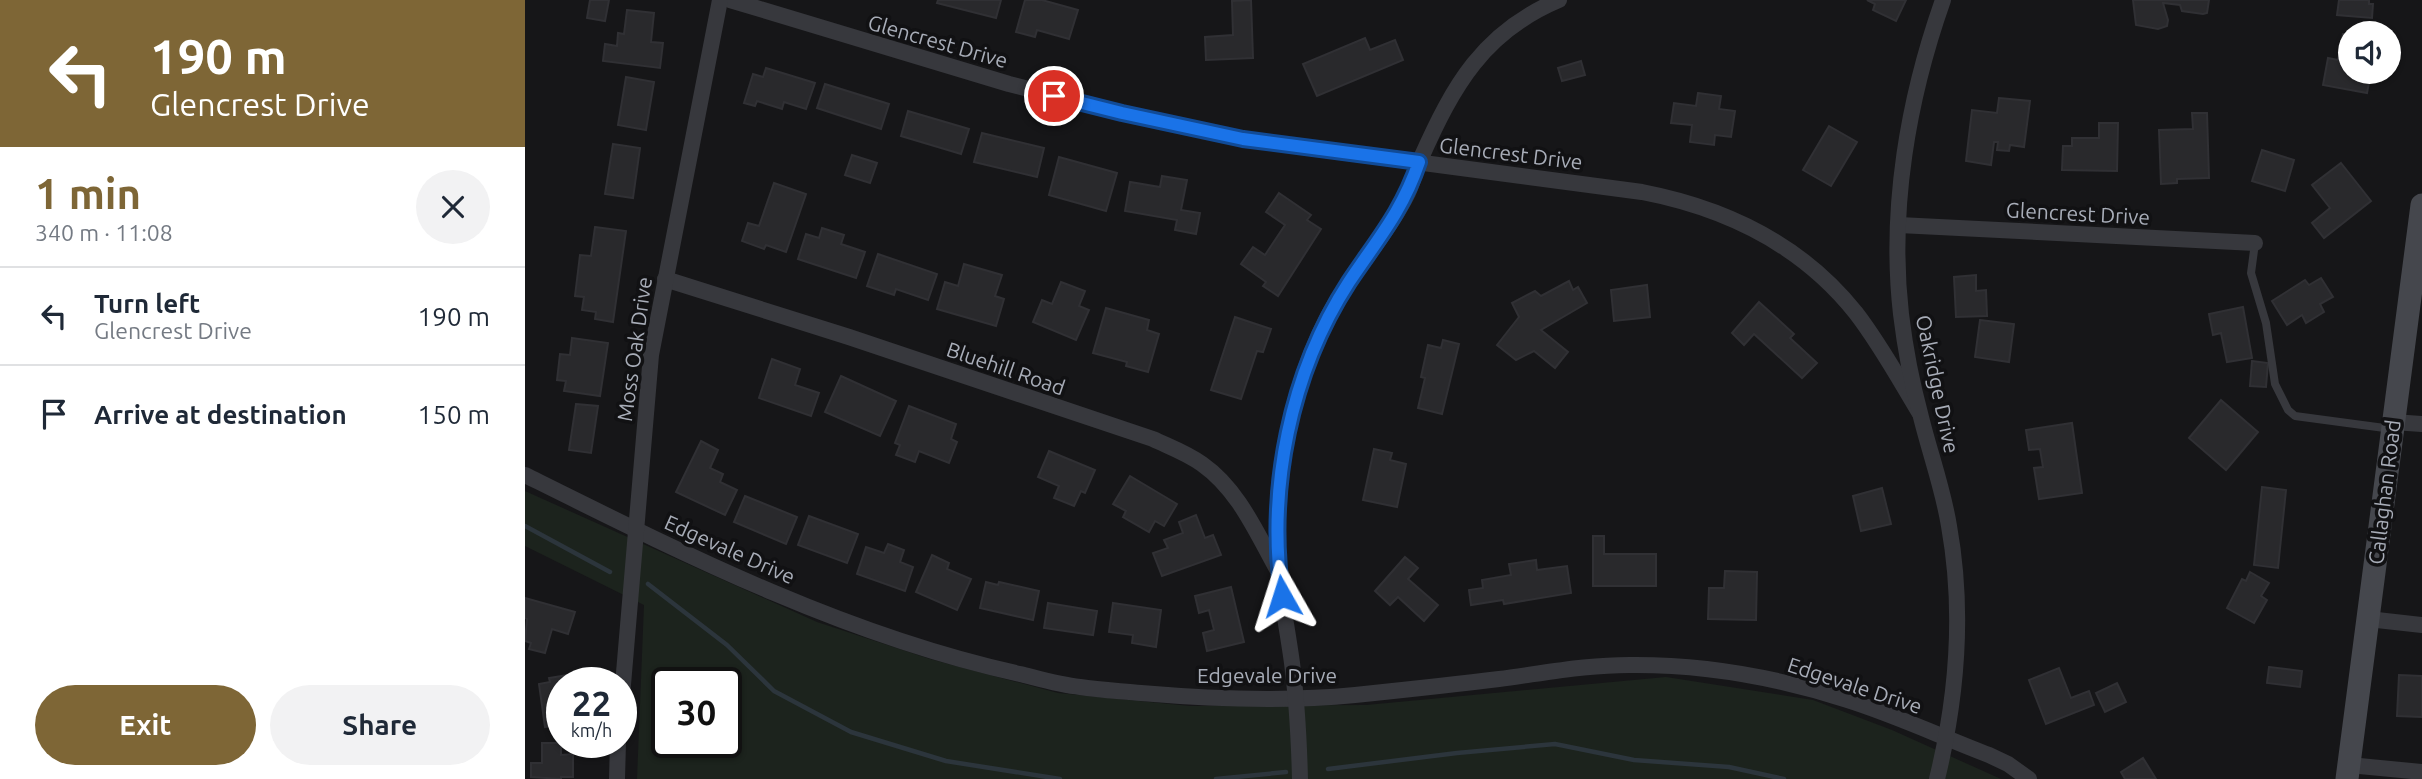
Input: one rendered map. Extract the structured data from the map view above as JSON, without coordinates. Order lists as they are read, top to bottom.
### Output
{
  "streets": {
    "main road": ["Callaghan Road"],
    "street": [
      "Glencrest Drive",
      "Moss Oak Drive",
      "Bluehill Road",
      "Oakridge Drive",
      "Edgevale Drive"
    ]
  },
  "crossings": [
    ["Glencrest Drive", "Oakridge Drive"],
    ["Moss Oak Drive", "Bluehill Road"],
    ["Moss Oak Drive", "Edgevale Drive"],
    ["Oakridge Drive", "Edgevale Drive"]
  ],
  "page": {
    "turn": ["190 m", "Glencrest Drive"],
    "heading": ["1 min", "340 m · 11:08"],
    "list": [
      {
        "name": "Turn left",
        "note": "Glencrest Drive",
        "value": "190 m"
      },
      {
        "name": "Arrive at destination",
        "value": "150 m"
      }
    ],
    "speed": "22 km/h",
    "limit": "30",
    "buttons": ["Exit", "Share"]
  }
}
